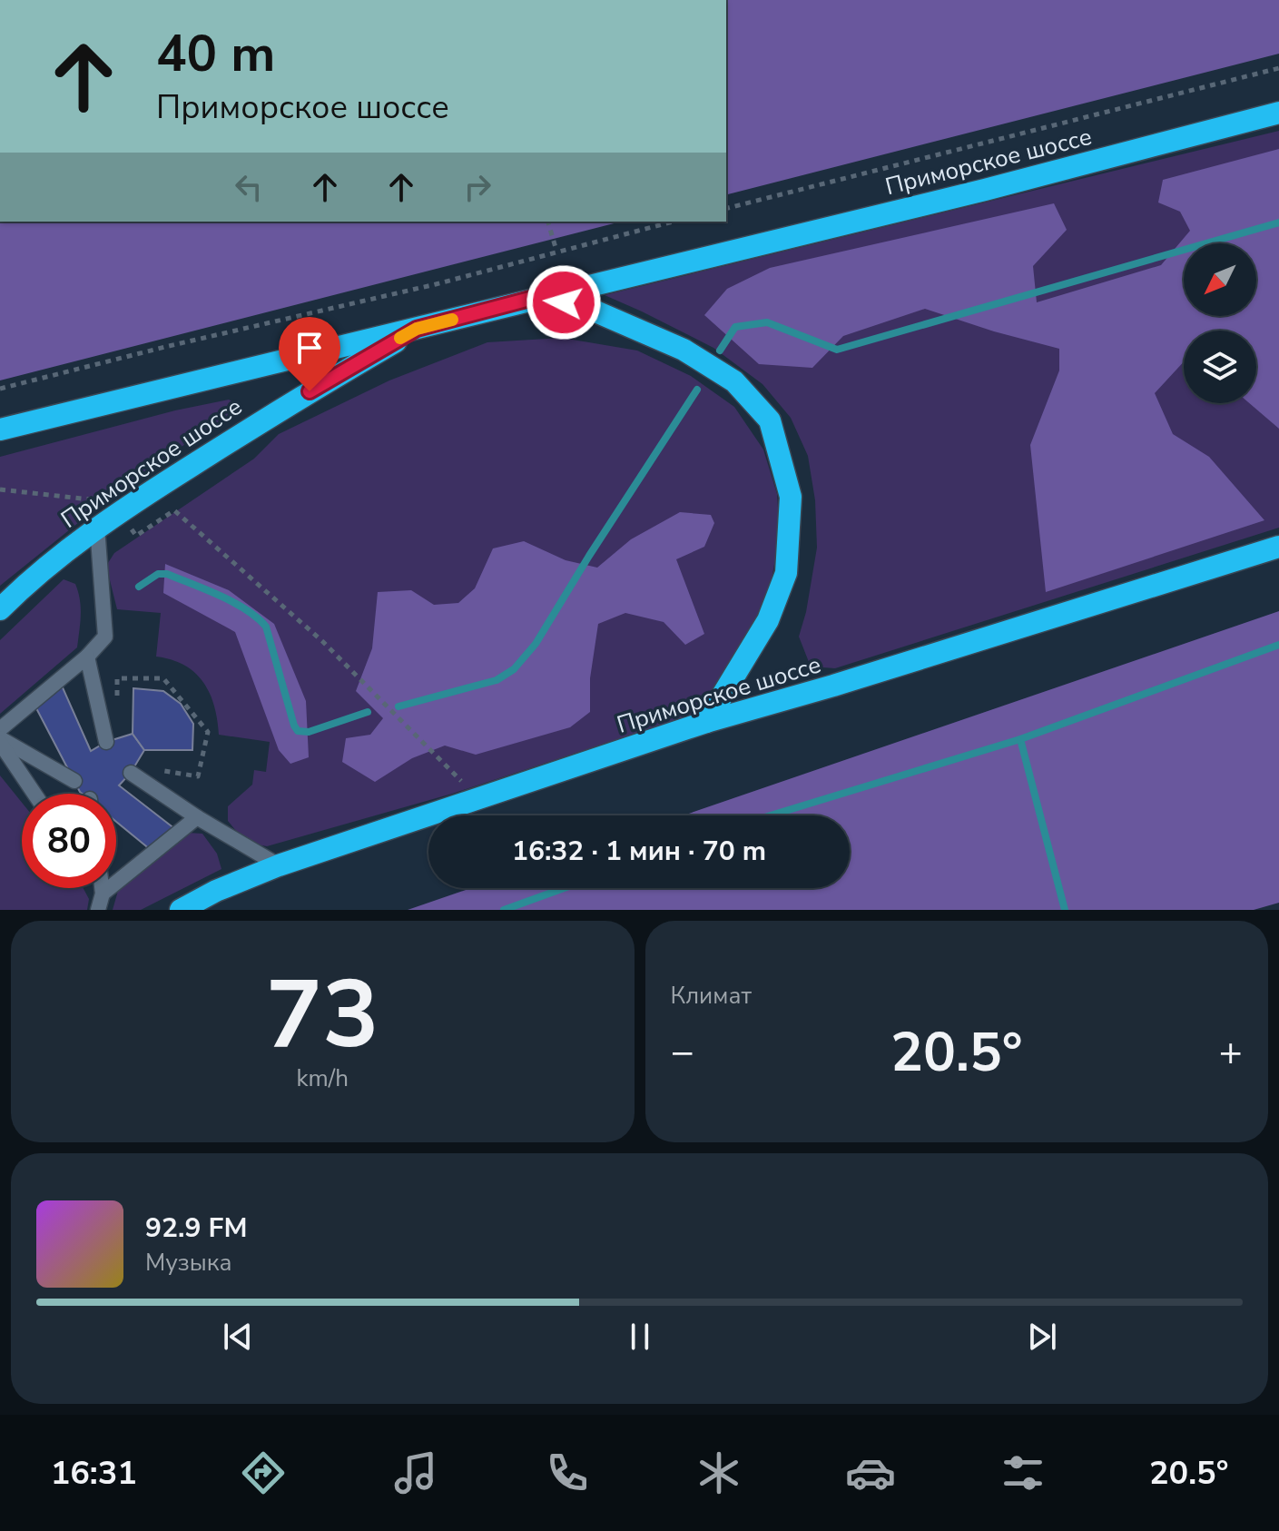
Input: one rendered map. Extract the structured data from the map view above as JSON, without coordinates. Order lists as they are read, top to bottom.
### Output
{
  "streets": {
    "highway": ["Приморское шоссе"]
  },
  "north": "bottom left",
  "page": {
    "turn": ["40 m", "Приморское шоссе"],
    "limit": "80",
    "trip": "16:32 · 1 мин · 70 m",
    "tile": [
      ["73", "km/h"],
      "Климат"
    ],
    "heat": ["−", "20.5°", "+"],
    "song": ["92.9 FM", "Музыка"],
    "tabs": ["16:31", "20.5°"]
  }
}
